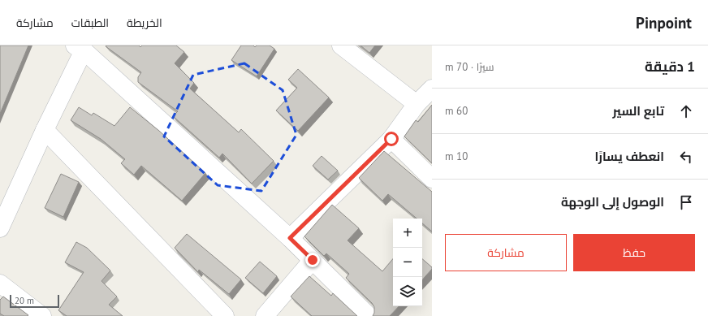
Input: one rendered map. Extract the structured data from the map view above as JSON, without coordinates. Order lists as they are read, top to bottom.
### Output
{
  "scale_bar": "20 m",
  "page": {
    "header": "Pinpoint",
    "nav": ["الخريطة", "الطبقات", "مشاركة"],
    "heading": ["1 دقيقة", "سيرًا · 70 m"],
    "list": [
      ["تابع السير", "60 m"],
      ["انعطف يسارًا", "10 m"],
      "الوصول إلى الوجهة"
    ],
    "map_buttons": ["+", "−"],
    "buttons": ["حفظ", "مشاركة"],
    "scale": "20 m"
  }
}
